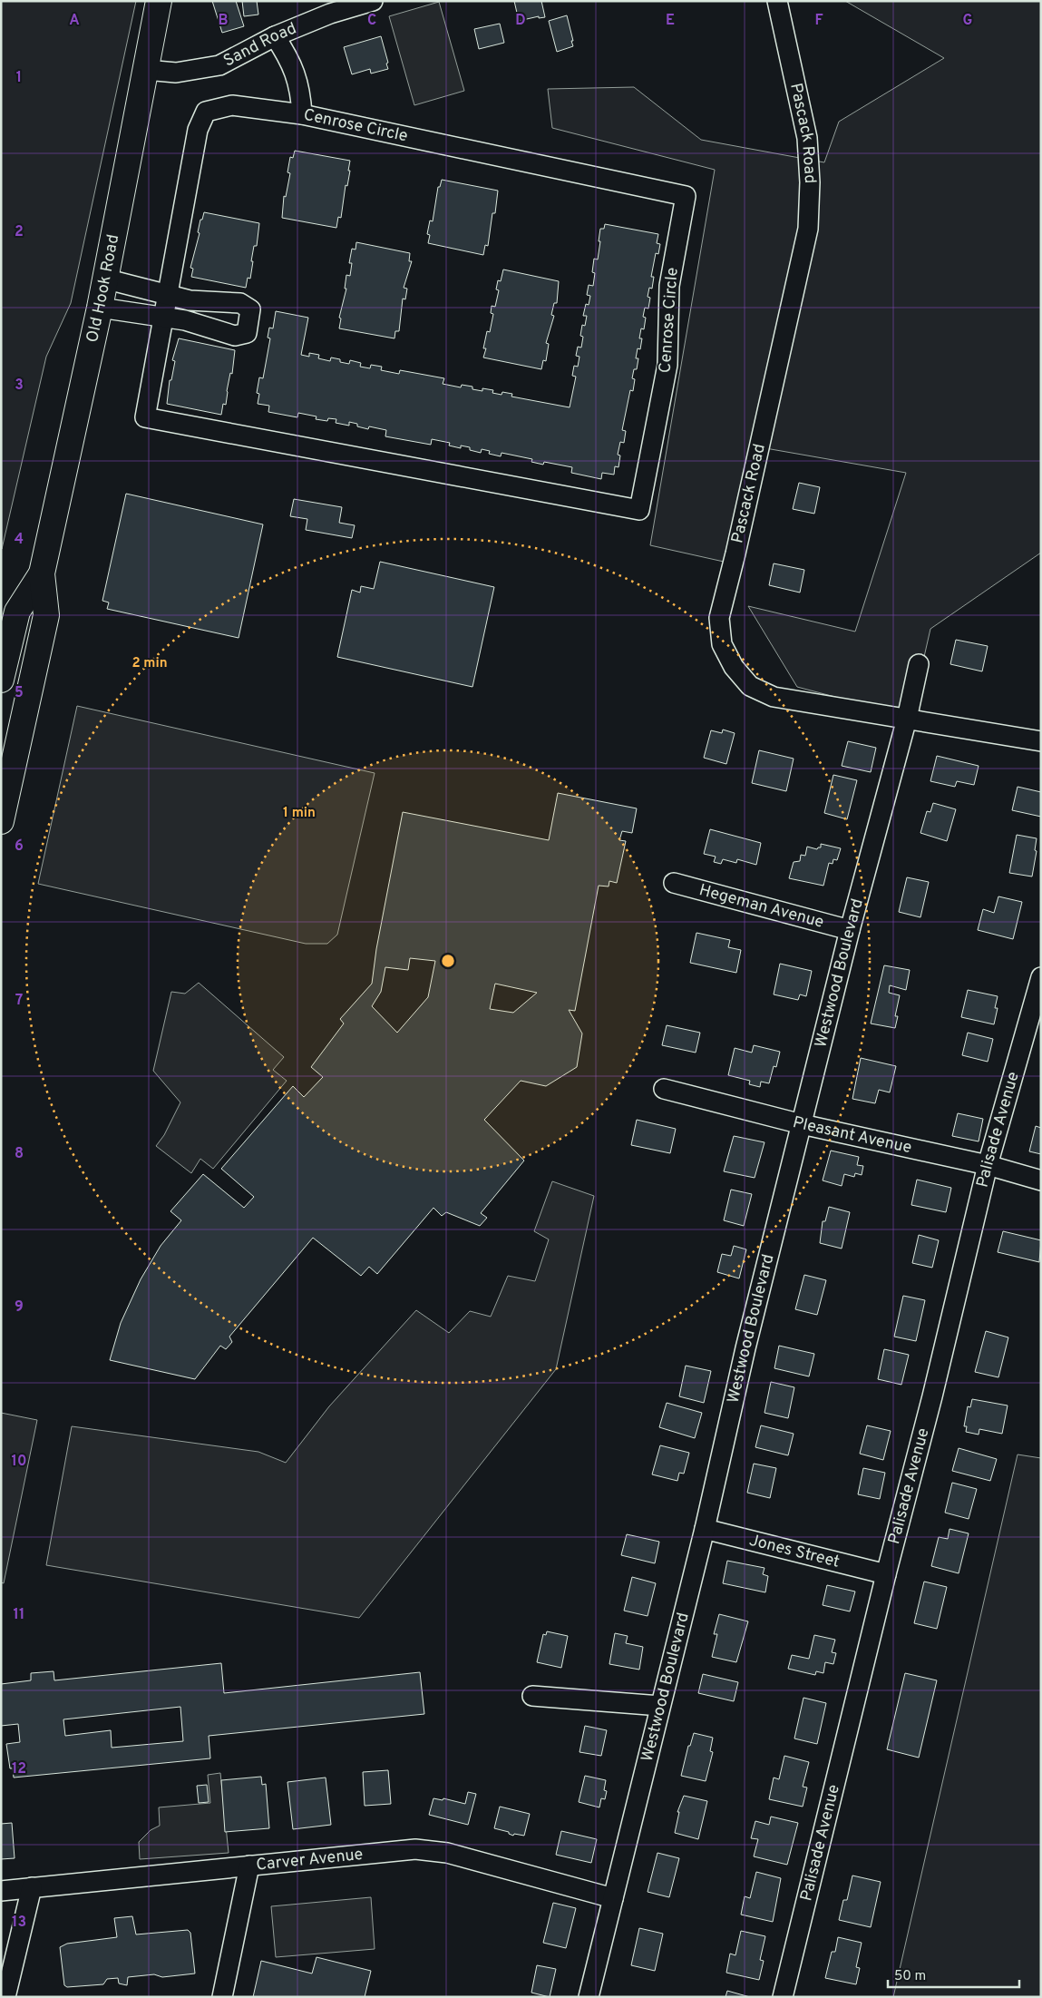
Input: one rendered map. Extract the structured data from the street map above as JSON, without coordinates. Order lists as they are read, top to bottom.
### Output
{
  "streets": {
    "main road": ["Old Hook Road"],
    "street": [
      "Sand Road",
      "Cenrose Circle",
      "Pascack Road",
      "Hegeman Avenue",
      "Westwood Boulevard",
      "Palisade Avenue",
      "Pleasant Avenue",
      "Jones Street",
      "Carver Avenue"
    ]
  },
  "crossings": [
    ["Sand Road", "Old Hook Road"],
    ["Pascack Road", "Westwood Boulevard"],
    ["Hegeman Avenue", "Westwood Boulevard"],
    ["Westwood Boulevard", "Pleasant Avenue"],
    ["Westwood Boulevard", "Jones Street"],
    ["Westwood Boulevard", "Carver Avenue"],
    ["Palisade Avenue", "Pleasant Avenue"],
    ["Palisade Avenue", "Jones Street"]
  ],
  "scale_bar": "50 m",
  "grid": {
    "columns": [
      "A",
      "B",
      "C",
      "D",
      "E",
      "F",
      "G"
    ],
    "rows": [
      "1",
      "2",
      "3",
      "4",
      "5",
      "6",
      "7",
      "8",
      "9",
      "10",
      "11",
      "12",
      "13"
    ]
  },
  "rings": ["2 min", "1 min"]
}
